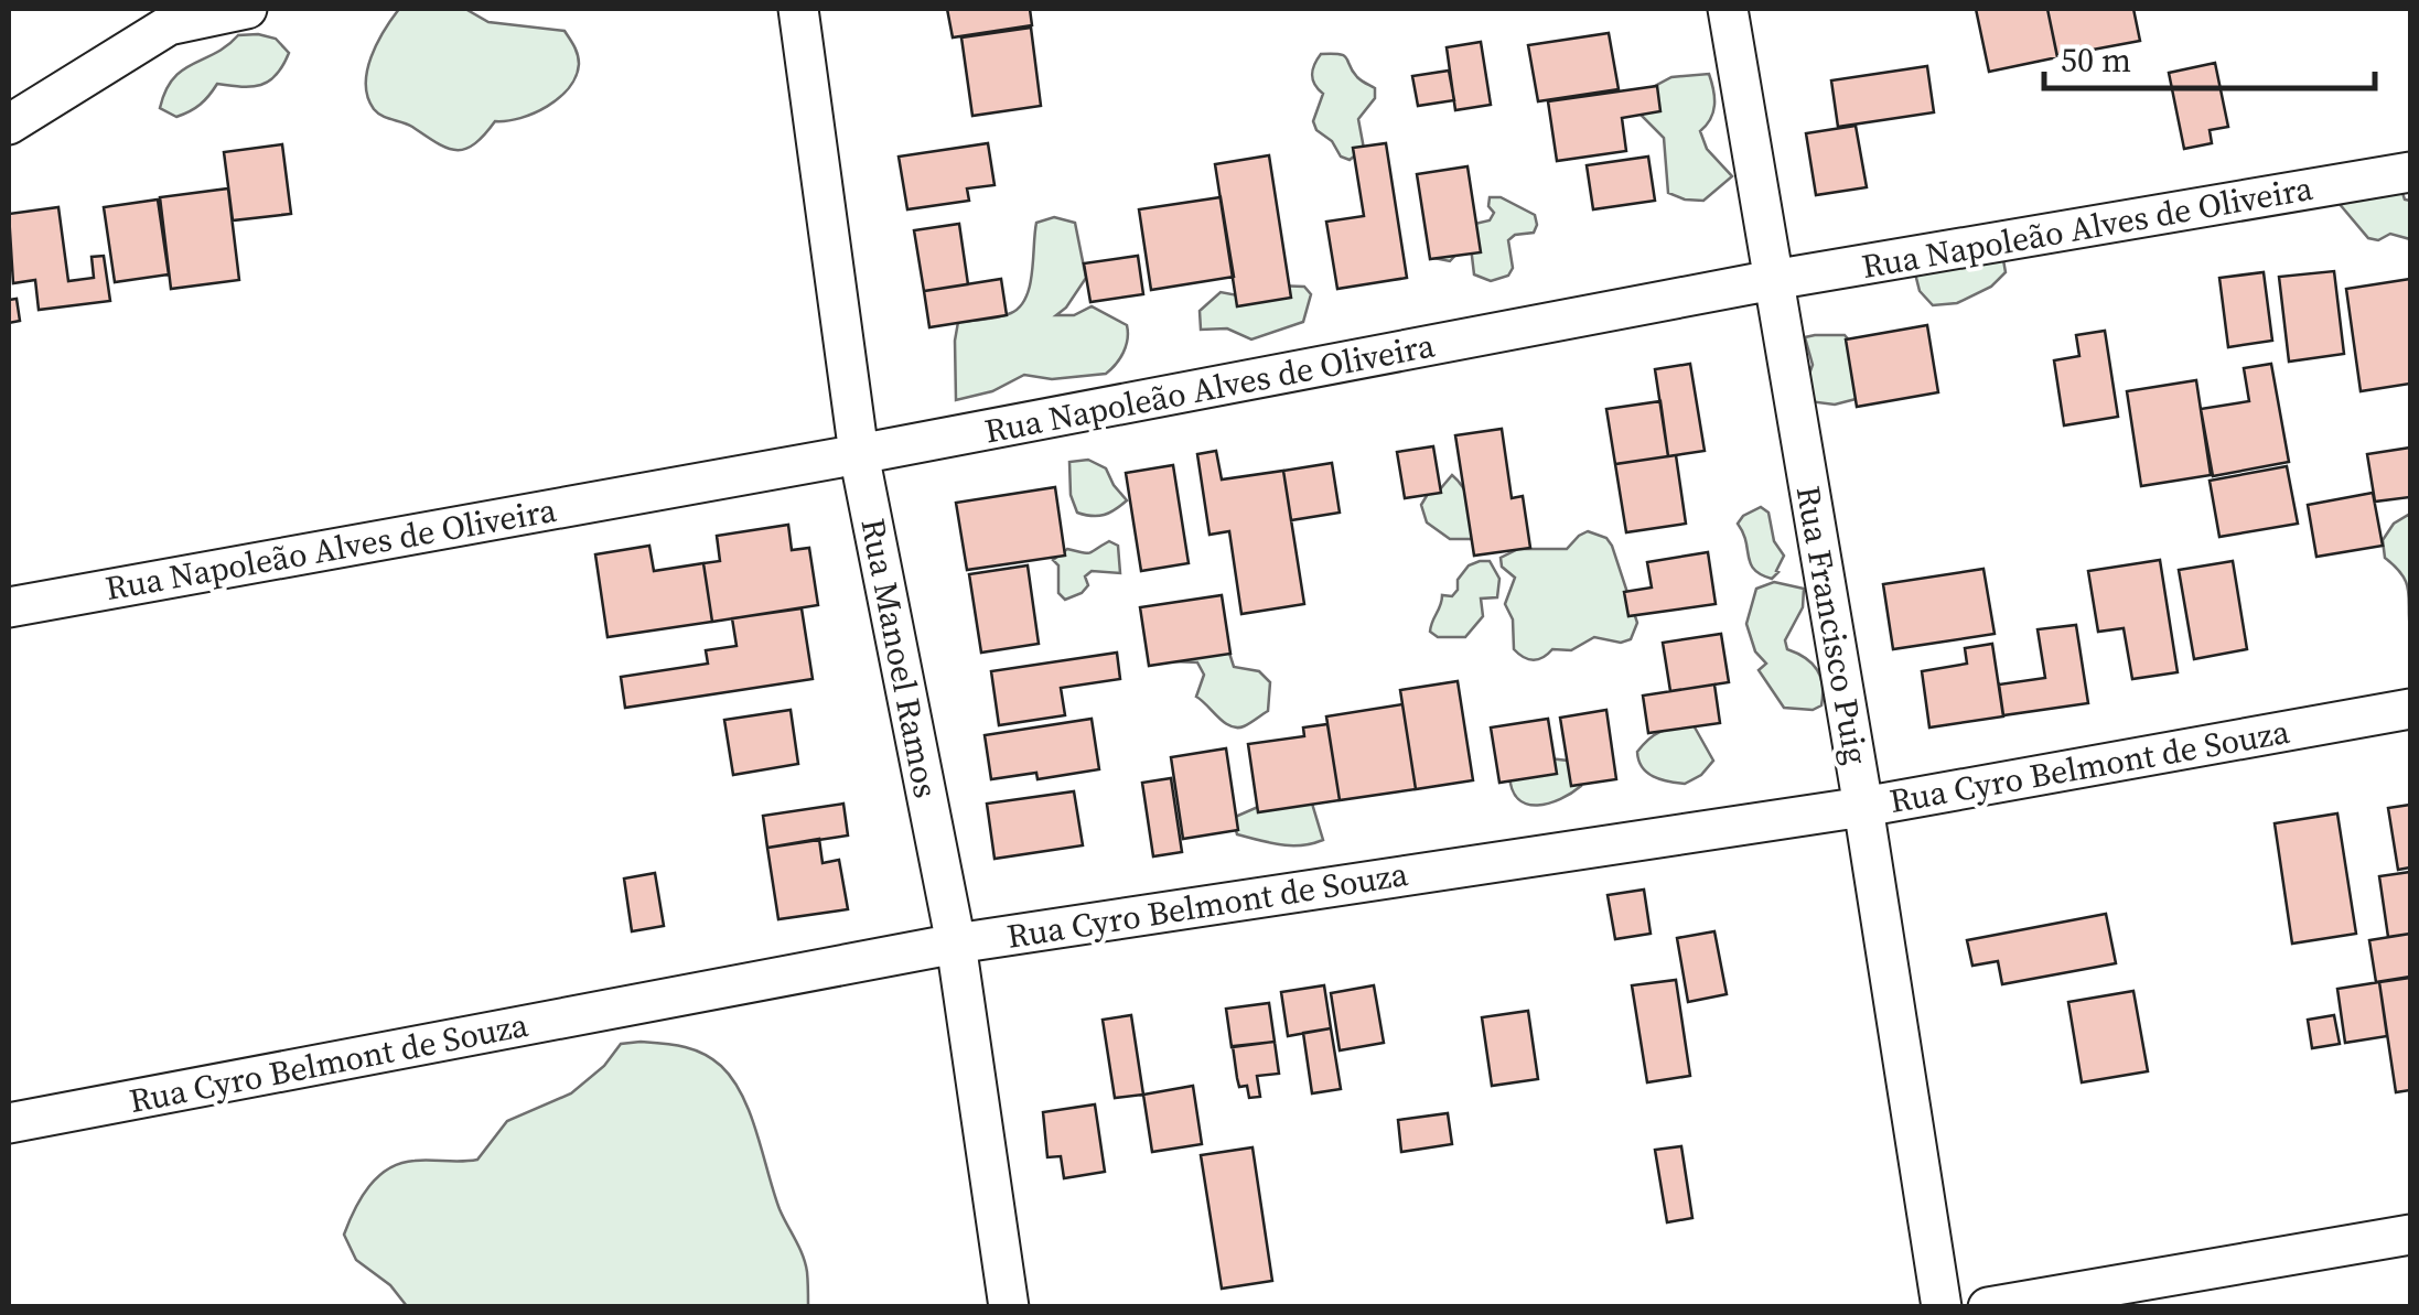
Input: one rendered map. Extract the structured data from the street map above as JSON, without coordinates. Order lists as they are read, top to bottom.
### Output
{
  "streets": {
    "street": [
      "Rua Napoleão Alves de Oliveira",
      "Rua Francisco Puig",
      "Rua Manoel Ramos",
      "Rua Cyro Belmont de Souza"
    ]
  },
  "crossings": [
    ["Rua Napoleão Alves de Oliveira", "Rua Francisco Puig"],
    ["Rua Napoleão Alves de Oliveira", "Rua Manoel Ramos"],
    ["Rua Francisco Puig", "Rua Cyro Belmont de Souza"],
    ["Rua Manoel Ramos", "Rua Cyro Belmont de Souza"]
  ],
  "scale_bar": "50 m"
}
